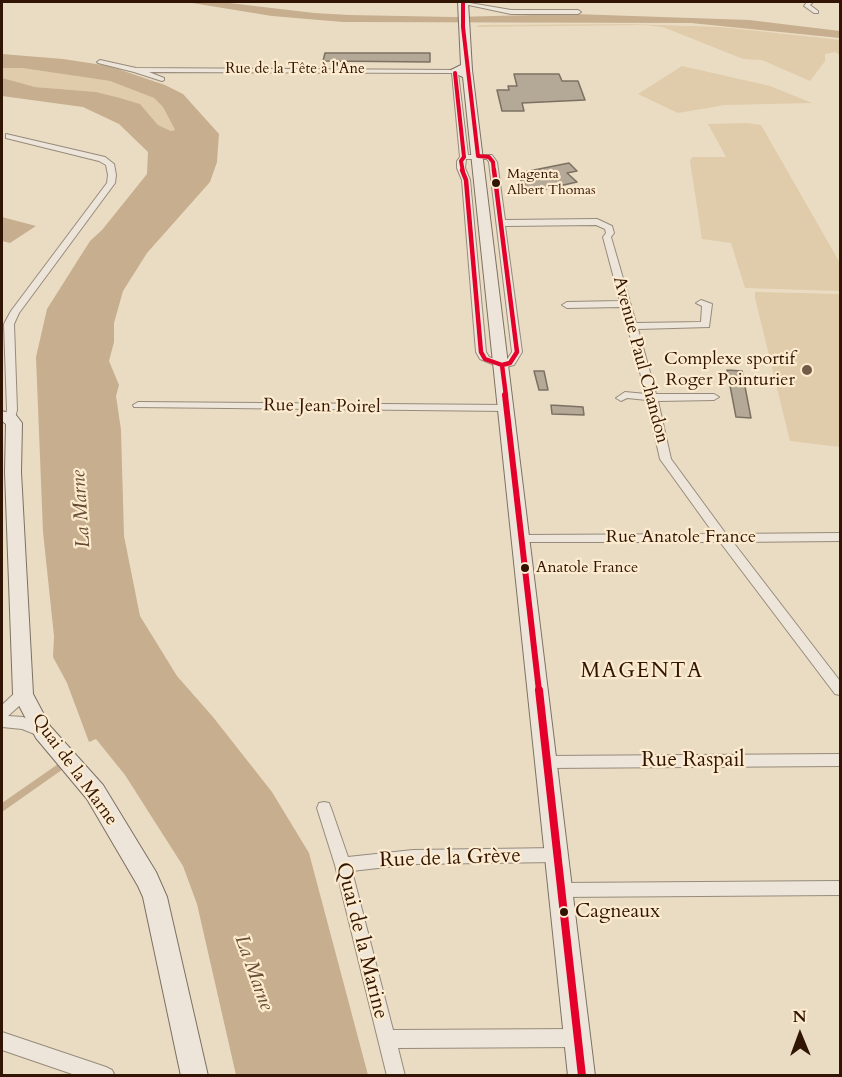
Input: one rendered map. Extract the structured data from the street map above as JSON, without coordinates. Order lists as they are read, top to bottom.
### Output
{
  "streets": {
    "main road": ["Quai de la Marne"],
    "street": [
      "Rue de la Tête à l'Ane",
      "Avenue Paul Chandon",
      "Rue Jean Poirel",
      "Rue Anatole France",
      "Rue Raspail",
      "Rue de la Grève",
      "Quai de la Marine"
    ]
  },
  "crossings": [
    ["Avenue Paul Chandon", "Rue Anatole France"],
    ["Rue de la Grève", "Quai de la Marine"]
  ],
  "districts": ["MAGENTA"],
  "water": ["La Marne"],
  "places": [
    "Magenta Albert Thomas",
    "Complexe sportif Roger Pointurier",
    "Anatole France",
    "Cagneaux"
  ],
  "north": "top"
}
